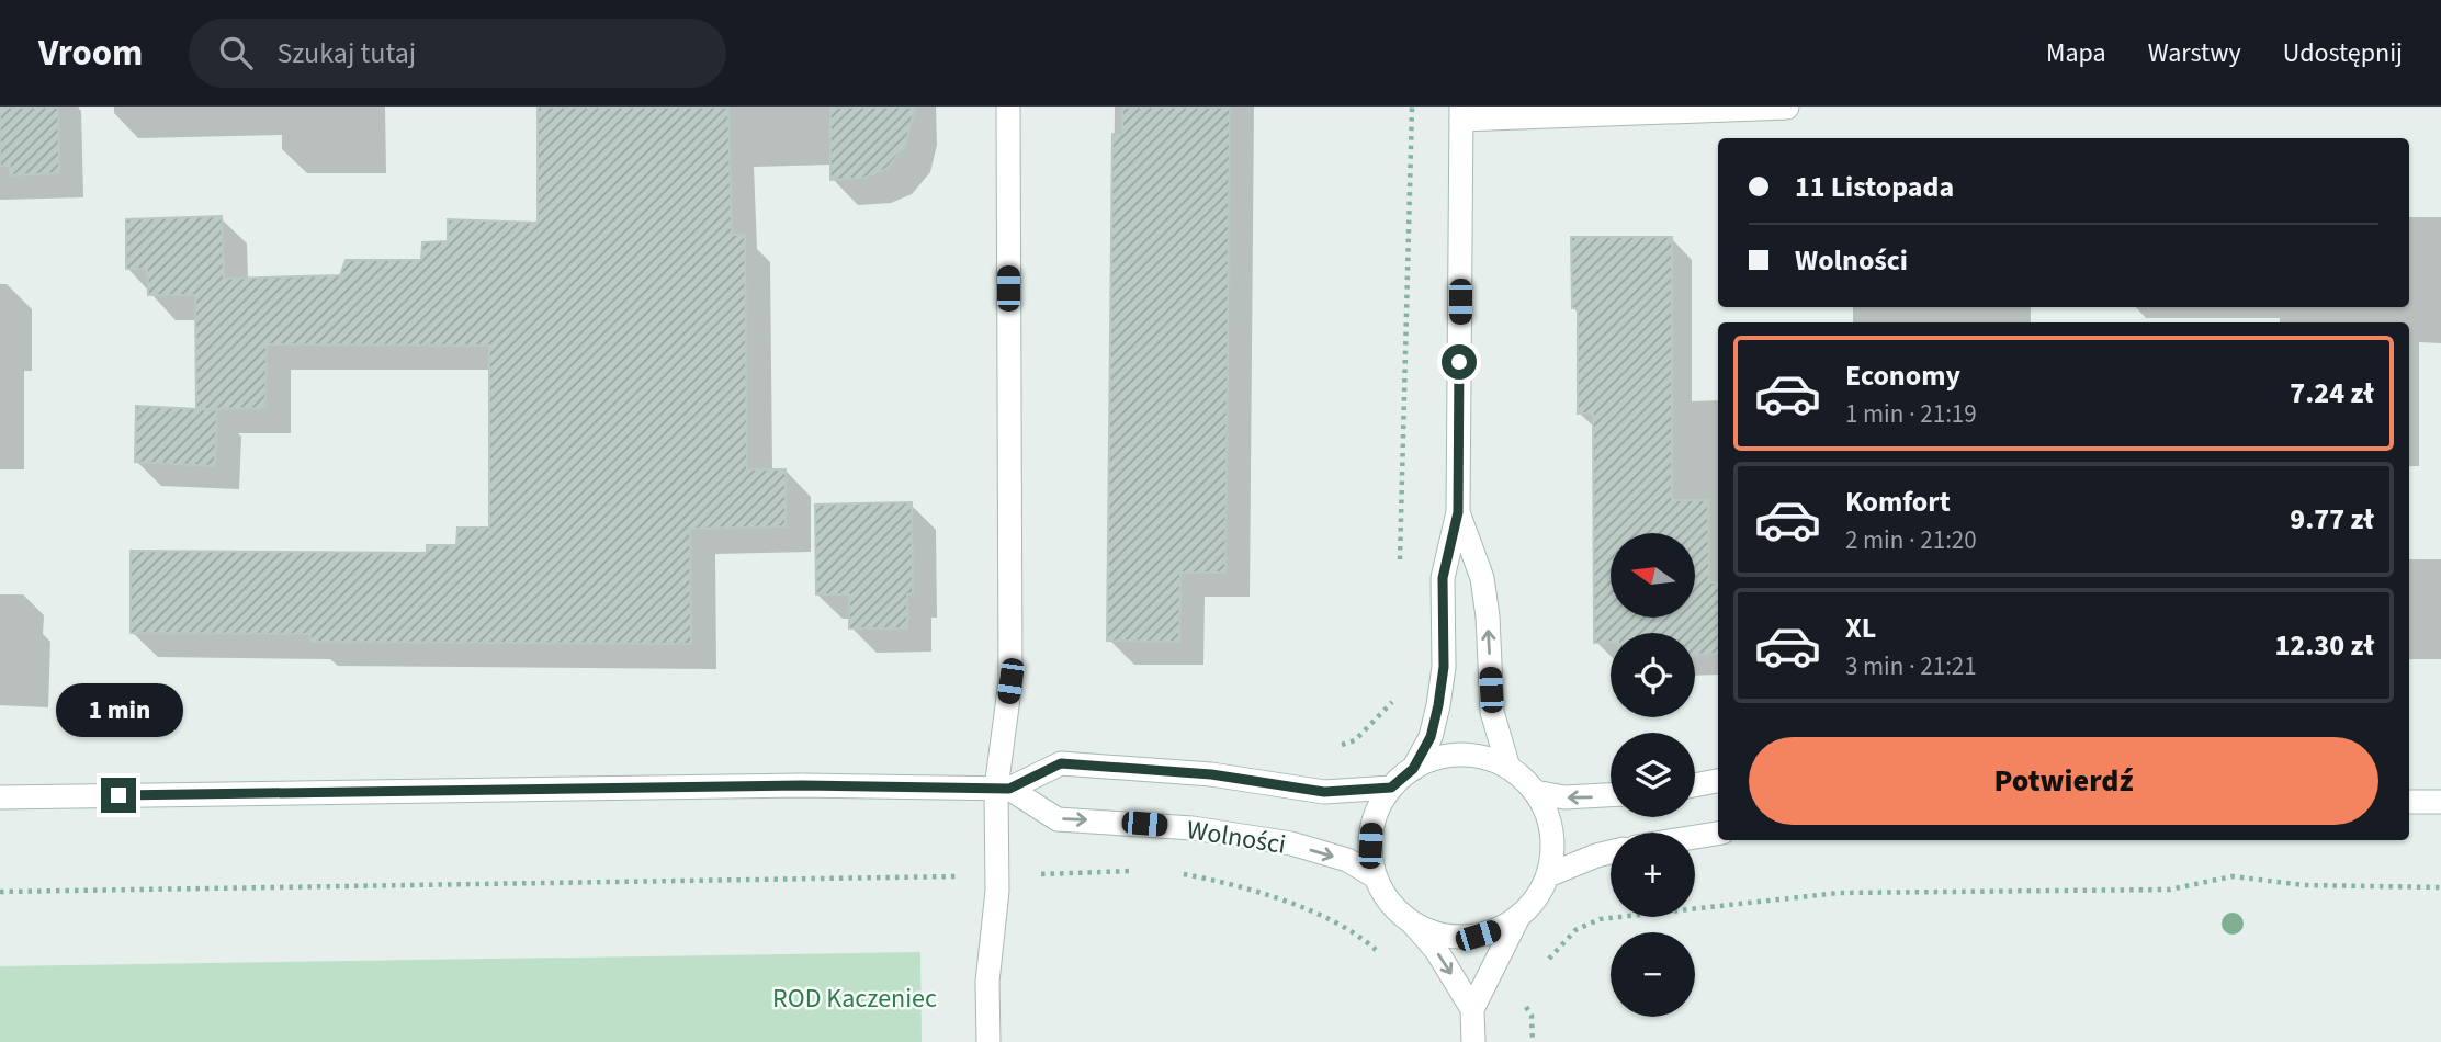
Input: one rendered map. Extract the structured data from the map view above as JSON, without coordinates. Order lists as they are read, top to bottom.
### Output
{
  "streets": {
    "street": ["Wolności"]
  },
  "parks": ["ROD Kaczeniec"],
  "north": "left",
  "page": {
    "header": "Vroom",
    "search": "Szukaj tutaj",
    "nav": ["Mapa", "Warstwy", "Udostępnij"],
    "banner": ["11 Listopada", "Wolności"],
    "list": [
      {
        "name": "Economy",
        "note": "1 min · 21:19",
        "value": "7.24 zł"
      },
      {
        "name": "Komfort",
        "note": "2 min · 21:20",
        "value": "9.77 zł"
      },
      {
        "name": "XL",
        "note": "3 min · 21:21",
        "value": "12.30 zł"
      }
    ],
    "map_buttons": ["+", "−"],
    "bubble": "1 min",
    "buttons": "Potwierdź"
  }
}
